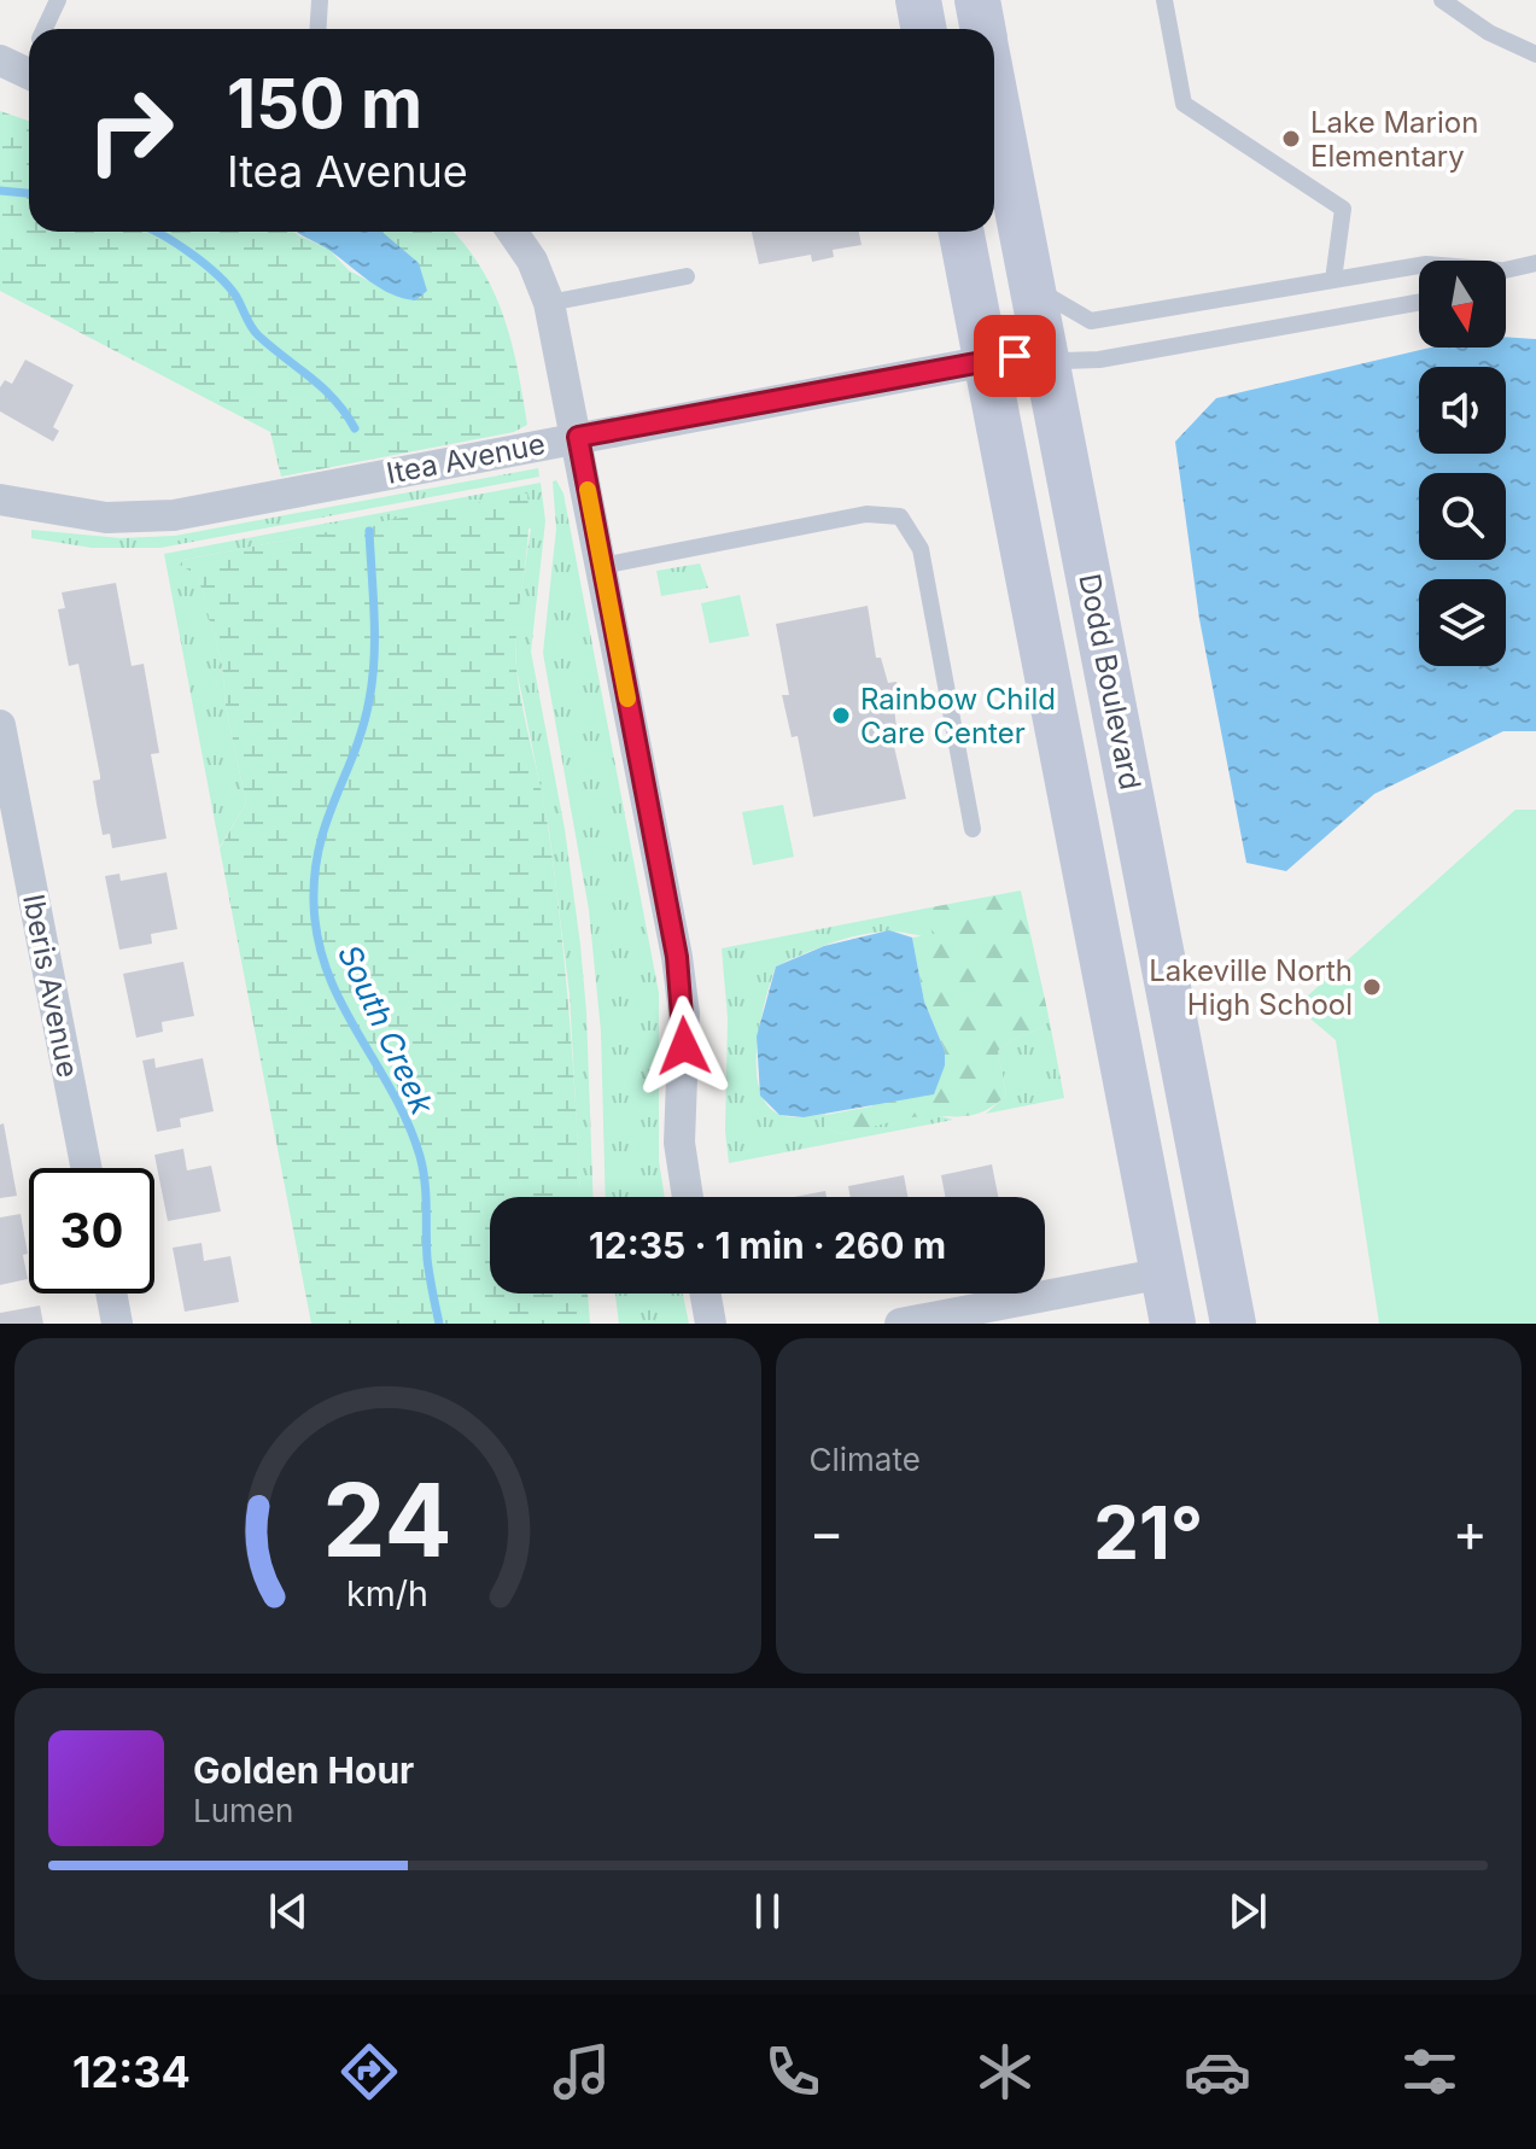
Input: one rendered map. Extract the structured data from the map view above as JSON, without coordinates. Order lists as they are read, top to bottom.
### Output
{
  "streets": {
    "main road": ["Dodd Boulevard"],
    "street": ["Itea Avenue", "Iberis Avenue"]
  },
  "crossings": [
    ["Itea Avenue", "Dodd Boulevard"]
  ],
  "water": ["South Creek"],
  "places": ["Lake Marion Elementary", "Rainbow Child Care Center", "Lakeville North High School"],
  "north": "bottom",
  "page": {
    "turn": ["150 m", "Itea Avenue"],
    "limit": "30",
    "trip": "12:35 · 1 min · 260 m",
    "tile": "Climate",
    "heat": ["−", "21°", "+"],
    "song": ["Golden Hour", "Lumen"],
    "tabs": "12:34",
    "gauge": ["24", "km/h"]
  }
}
